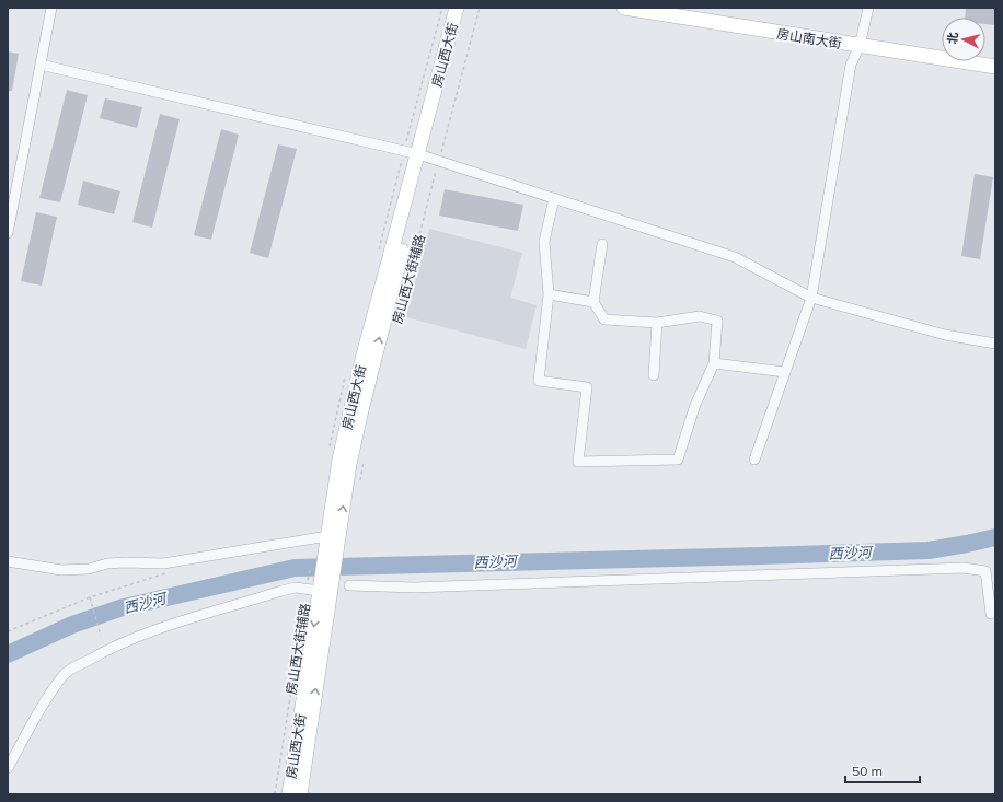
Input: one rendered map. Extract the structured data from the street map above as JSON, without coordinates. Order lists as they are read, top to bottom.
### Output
{
  "streets": {
    "main road": ["房山南大街", "房山西大街"],
    "path": ["房山西大街辅路"]
  },
  "crossings": [
    ["房山西大街", "房山西大街辅路"]
  ],
  "water": ["西沙河"],
  "scale_bar": "50 m",
  "north": "left"
}
